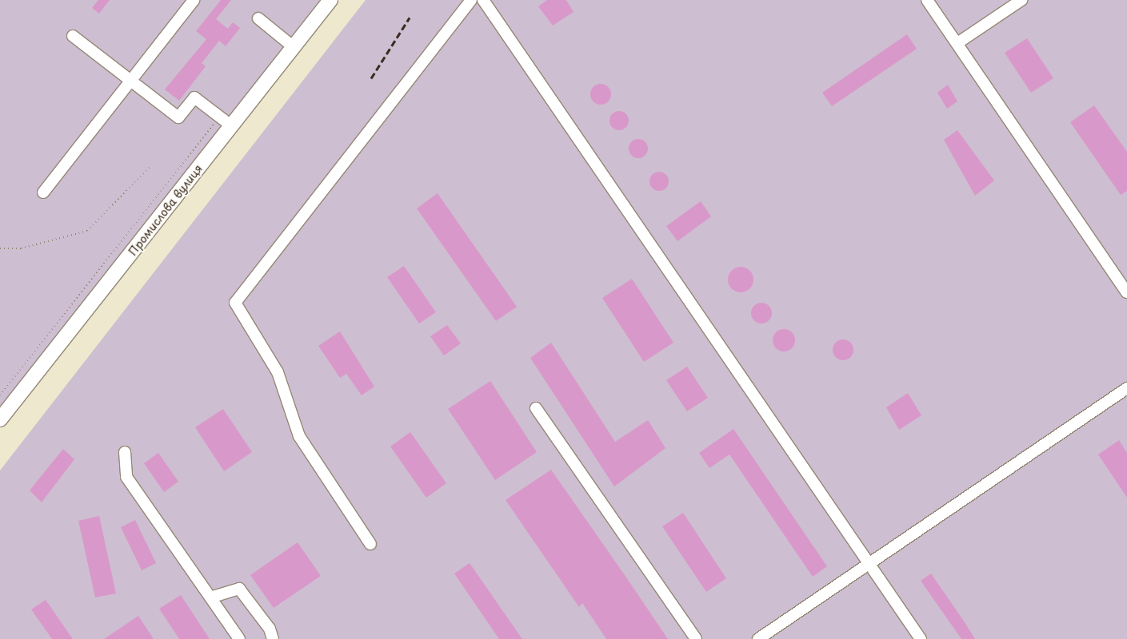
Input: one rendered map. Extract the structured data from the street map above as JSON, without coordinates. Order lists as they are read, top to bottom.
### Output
{
  "streets": {
    "main road": ["Промислова вулиця"]
  }
}
